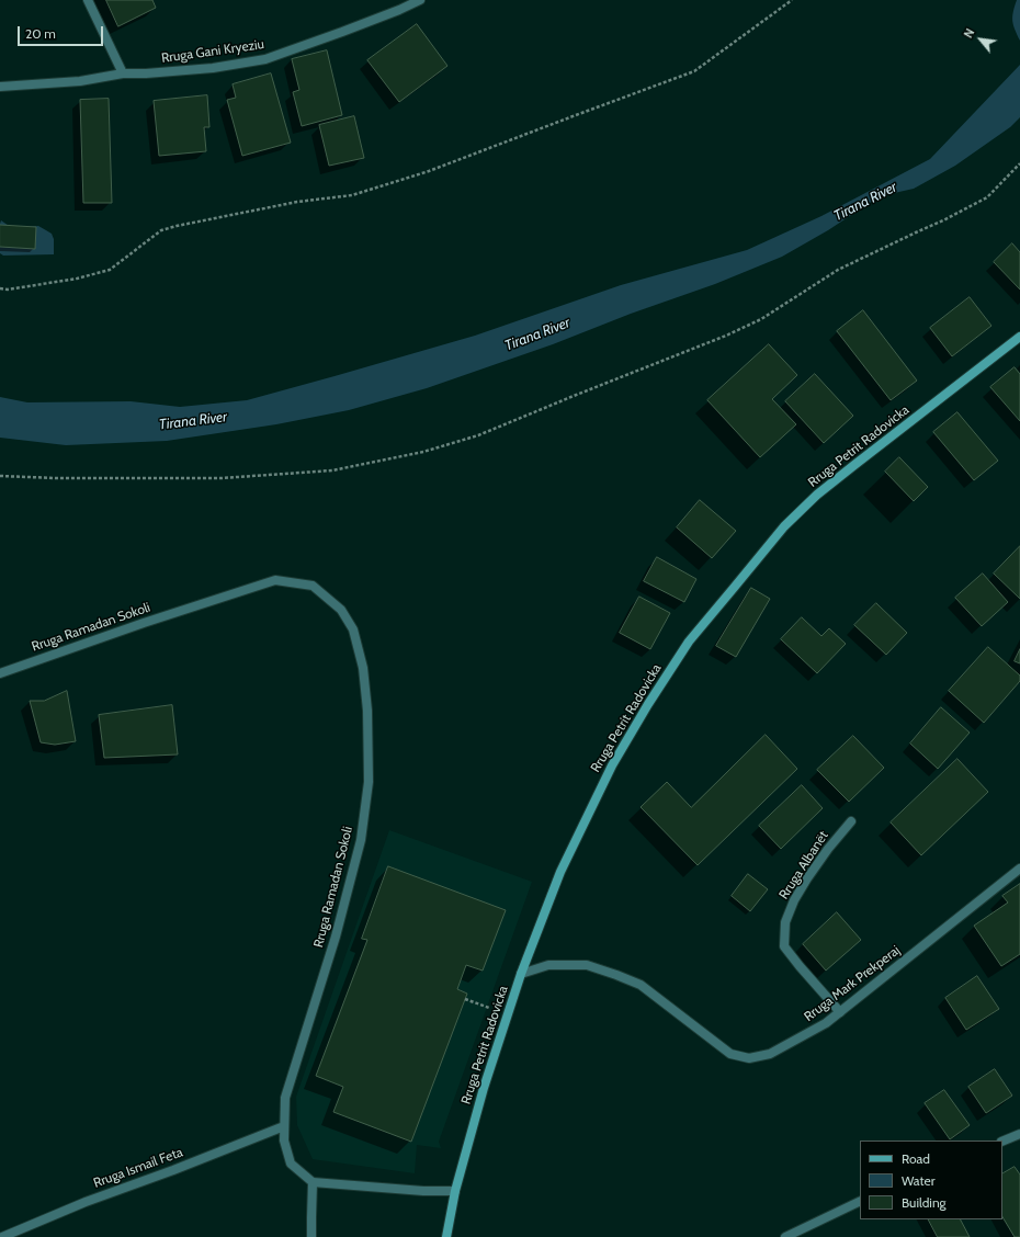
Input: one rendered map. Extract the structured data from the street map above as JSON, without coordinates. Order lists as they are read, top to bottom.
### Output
{
  "streets": {
    "main road": ["Rruga Petrit Radovicka"],
    "street": [
      "Rruga Gani Kryeziu",
      "Rruga Ramadan Sokoli",
      "Rruga Albanët",
      "Rruga Mark Prekperaj",
      "Rruga Ismail Feta"
    ]
  },
  "crossings": [
    ["Rruga Petrit Radovicka", "Rruga Mark Prekperaj"],
    ["Rruga Ramadan Sokoli", "Rruga Ismail Feta"],
    ["Rruga Albanët", "Rruga Mark Prekperaj"]
  ],
  "water": ["Tirana River"],
  "legend": ["Road", "Water", "Building"],
  "scale_bar": "20 m",
  "north": "top left"
}
